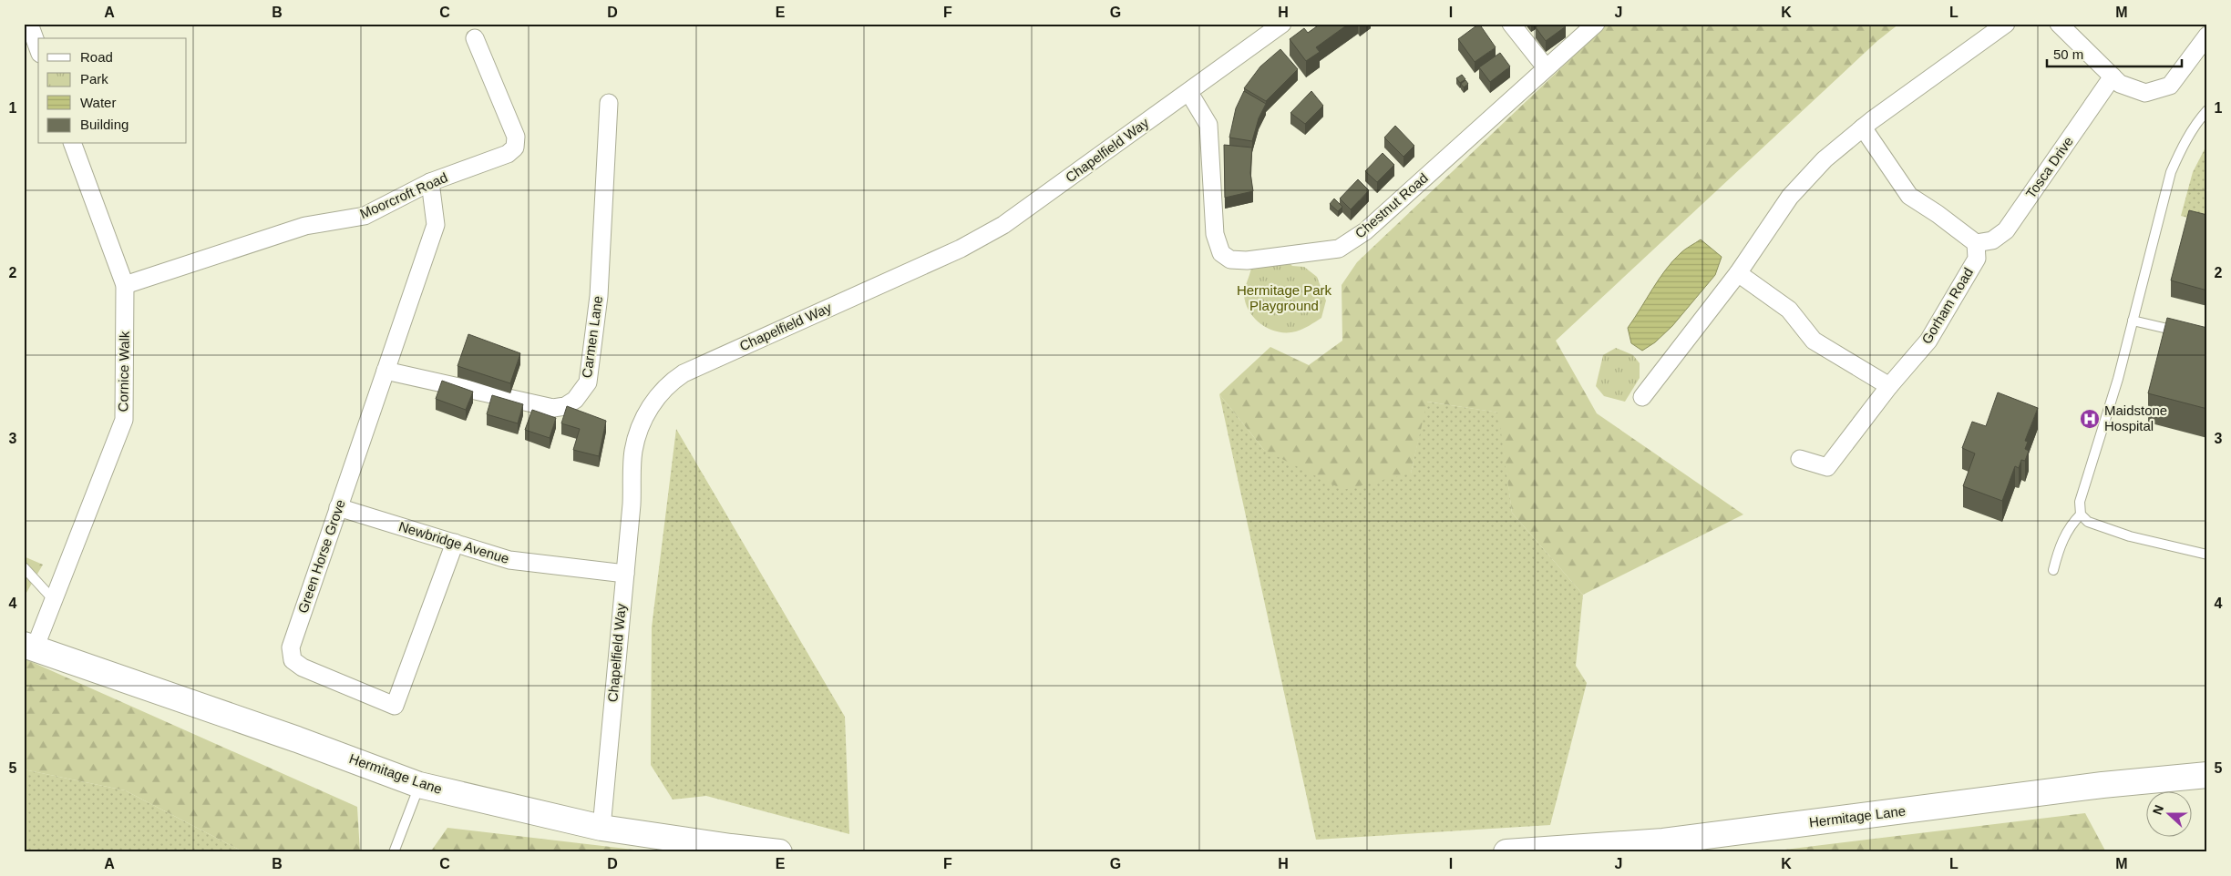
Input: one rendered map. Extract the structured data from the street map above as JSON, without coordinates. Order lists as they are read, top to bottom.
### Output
{
  "streets": {
    "main road": ["Hermitage Lane"],
    "street": [
      "Chapelfield Way",
      "Tosca Drive",
      "Moorcroft Road",
      "Chestnut Road",
      "Gorham Road",
      "Carmen Lane",
      "Cornice Walk",
      "Newbridge Avenue",
      "Green Horse Grove"
    ]
  },
  "crossings": [
    ["Chapelfield Way", "Chestnut Road"],
    ["Chapelfield Way", "Newbridge Avenue"],
    ["Chapelfield Way", "Hermitage Lane"],
    ["Tosca Drive", "Gorham Road"],
    ["Moorcroft Road", "Cornice Walk"],
    ["Moorcroft Road", "Green Horse Grove"],
    ["Carmen Lane", "Green Horse Grove"],
    ["Cornice Walk", "Hermitage Lane"],
    ["Newbridge Avenue", "Green Horse Grove"]
  ],
  "parks": ["Hermitage Park Playground"],
  "places": {
    "hospital": ["Maidstone Hospital"]
  },
  "legend": [
    "Road",
    "Park",
    "Water",
    "Building"
  ],
  "scale_bar": "50 m",
  "north": "left",
  "grid": {
    "columns": [
      "A",
      "B",
      "C",
      "D",
      "E",
      "F",
      "G",
      "H",
      "I",
      "J",
      "K",
      "L",
      "M"
    ],
    "rows": [
      "1",
      "2",
      "3",
      "4",
      "5"
    ]
  }
}
